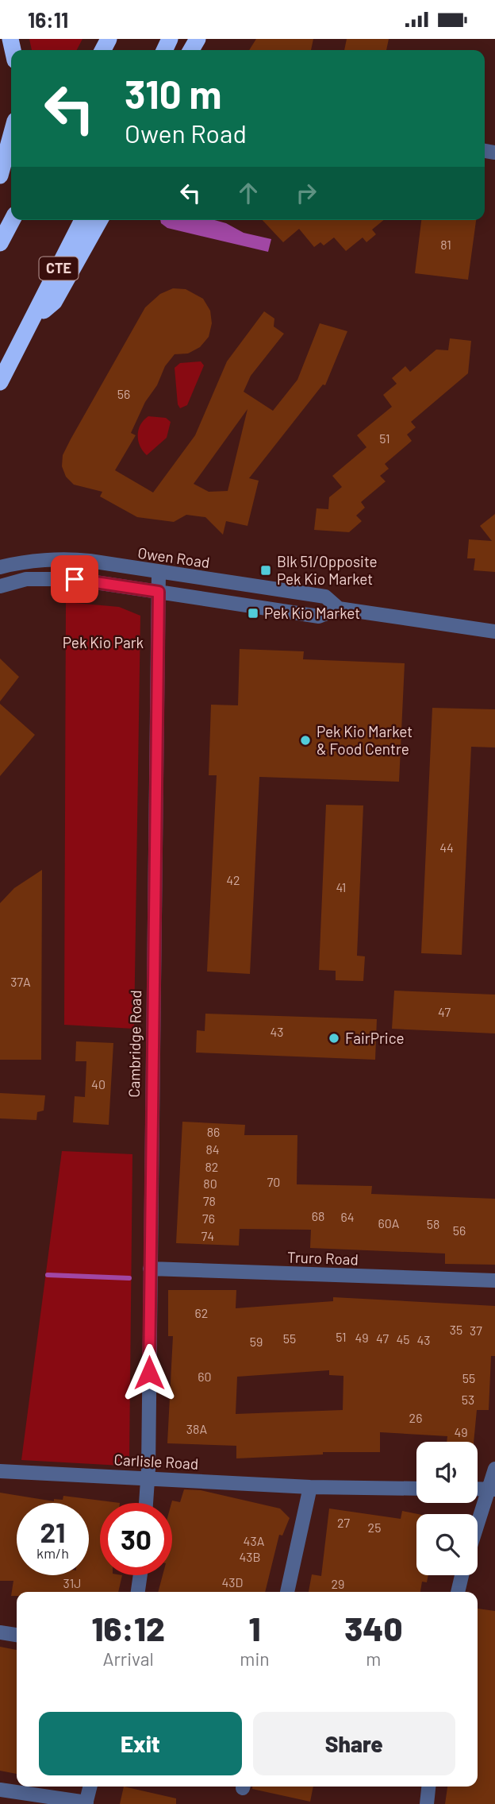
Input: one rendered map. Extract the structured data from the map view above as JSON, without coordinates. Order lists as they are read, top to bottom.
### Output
{
  "streets": {
    "highway": ["CTE"],
    "street": [
      "Owen Road",
      "Cambridge Road",
      "Truro Road",
      "Carlisle Road"
    ]
  },
  "crossings": [
    ["Owen Road", "Cambridge Road"],
    ["Cambridge Road", "Truro Road"],
    ["Cambridge Road", "Carlisle Road"]
  ],
  "parks": ["Pek Kio Park"],
  "places": {
    "transit": ["Blk 51/Opposite Pek Kio Market", "Pek Kio Market"],
    "other": ["Pek Kio Market & Food Centre", "FairPrice"]
  },
  "house_numbers": [
    "81",
    "56",
    "51",
    "44",
    "42",
    "41",
    "37A",
    "47",
    "43",
    "40",
    "86",
    "84",
    "82",
    "70",
    "80",
    "78",
    "68",
    "64",
    "76",
    "60A",
    "58",
    "56",
    "74",
    "62",
    "35",
    "37",
    "51",
    "49",
    "55",
    "47",
    "45",
    "43",
    "59",
    "60",
    "55",
    "53",
    "26",
    "38A",
    "49",
    "27",
    "25",
    "43A",
    "43B",
    "43D",
    "31J",
    "29"
  ],
  "page": {
    "status": "16:11",
    "turn": ["310 m", "Owen Road"],
    "speed": "21 km/h",
    "limit": "30",
    "eta": [
      "16:12",
      "Arrival",
      "1",
      "min",
      "340",
      "m"
    ],
    "buttons": ["Exit", "Share"]
  }
}
